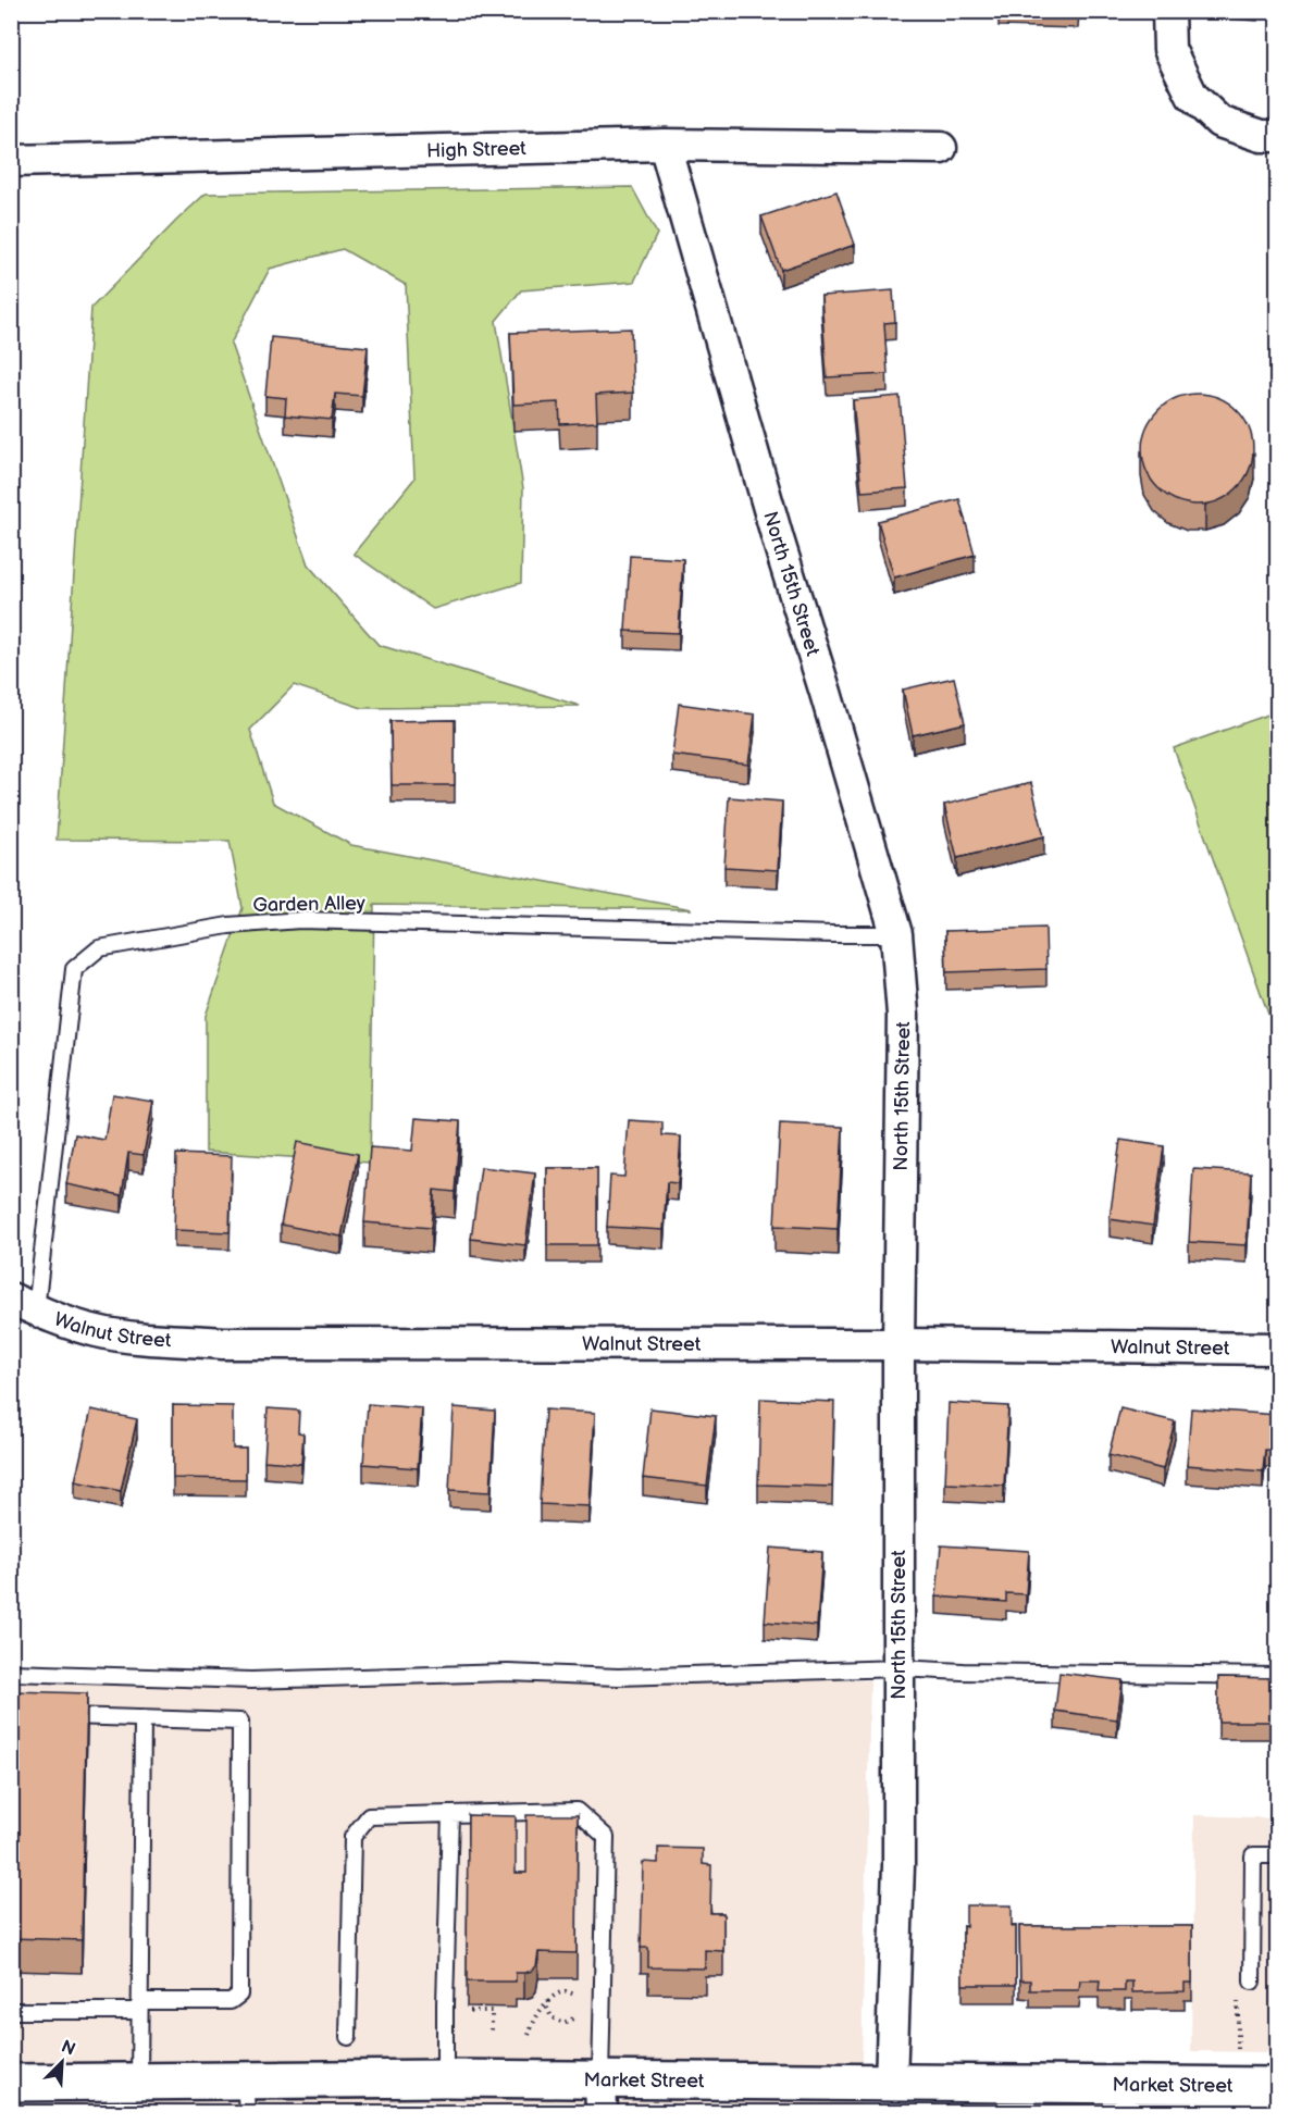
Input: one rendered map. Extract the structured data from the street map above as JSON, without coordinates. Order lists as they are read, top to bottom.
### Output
{
  "streets": {
    "main road": ["Market Street"],
    "street": ["High Street", "North 15th Street", "Walnut Street"],
    "lane": ["Garden Alley"]
  },
  "crossings": [
    ["High Street", "North 15th Street"],
    ["North 15th Street", "Garden Alley"],
    ["North 15th Street", "Walnut Street"],
    ["North 15th Street", "Market Street"],
    ["Garden Alley", "Walnut Street"]
  ],
  "north": "top right"
}
